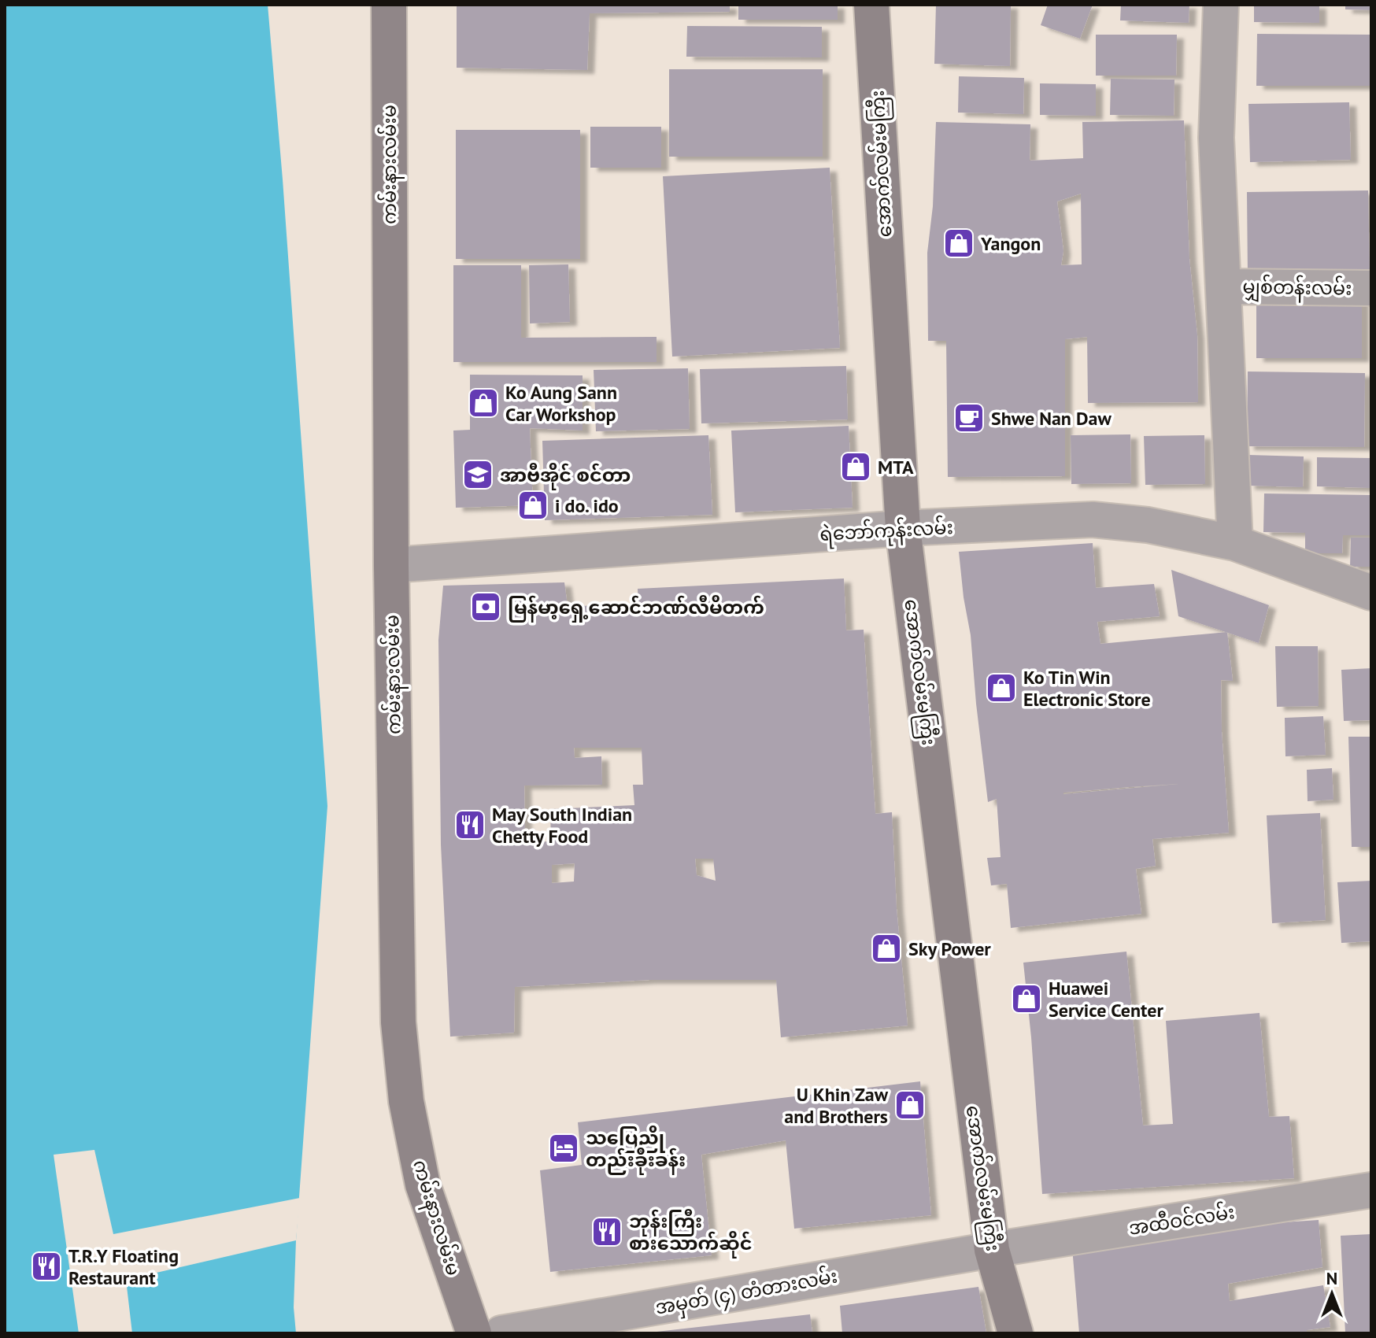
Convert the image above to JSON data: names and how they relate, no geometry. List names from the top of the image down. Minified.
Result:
{"streets":{"main road":["အောက်လမ်းမကြီး","ကမ်းနားလမ်းမ"],"street":["မျှစ်တန်းလမ်း","ရဲဘော်ကုန်းလမ်း","အထီဝင်လမ်း","အမှတ် (၄) တံတားလမ်း"]},"crossings":[["အောက်လမ်းမကြီး","ရဲဘော်ကုန်းလမ်း"],["အောက်လမ်းမကြီး","အထီဝင်လမ်း"],["အောက်လမ်းမကြီး","အမှတ် (၄) တံတားလမ်း"],["ကမ်းနားလမ်းမ","ရဲဘော်ကုန်းလမ်း"],["အထီဝင်လမ်း","အမှတ် (၄) တံတားလမ်း"]],"places":{"shop":["Yangon","Ko Aung Sann Car Workshop","MTA","i do. ido","Ko Tin Win Electronic Store","Sky Power","Huawei Service Center","U Khin Zaw and Brothers"],"cafe":["Shwe Nan Daw"],"school or university":["အာဗီအိုင် စင်တာ"],"bank":["မြန်မာ့ရှေ့ဆောင်ဘဏ်လီမိတက်"],"restaurant":["May South Indian Chetty Food","ဘုန်းကြီး စားသောက်ဆိုင်","T.R.Y Floating Restaurant"],"hotel":["သပြေညို တည်းခိုးခန်း"]},"north":"top"}
